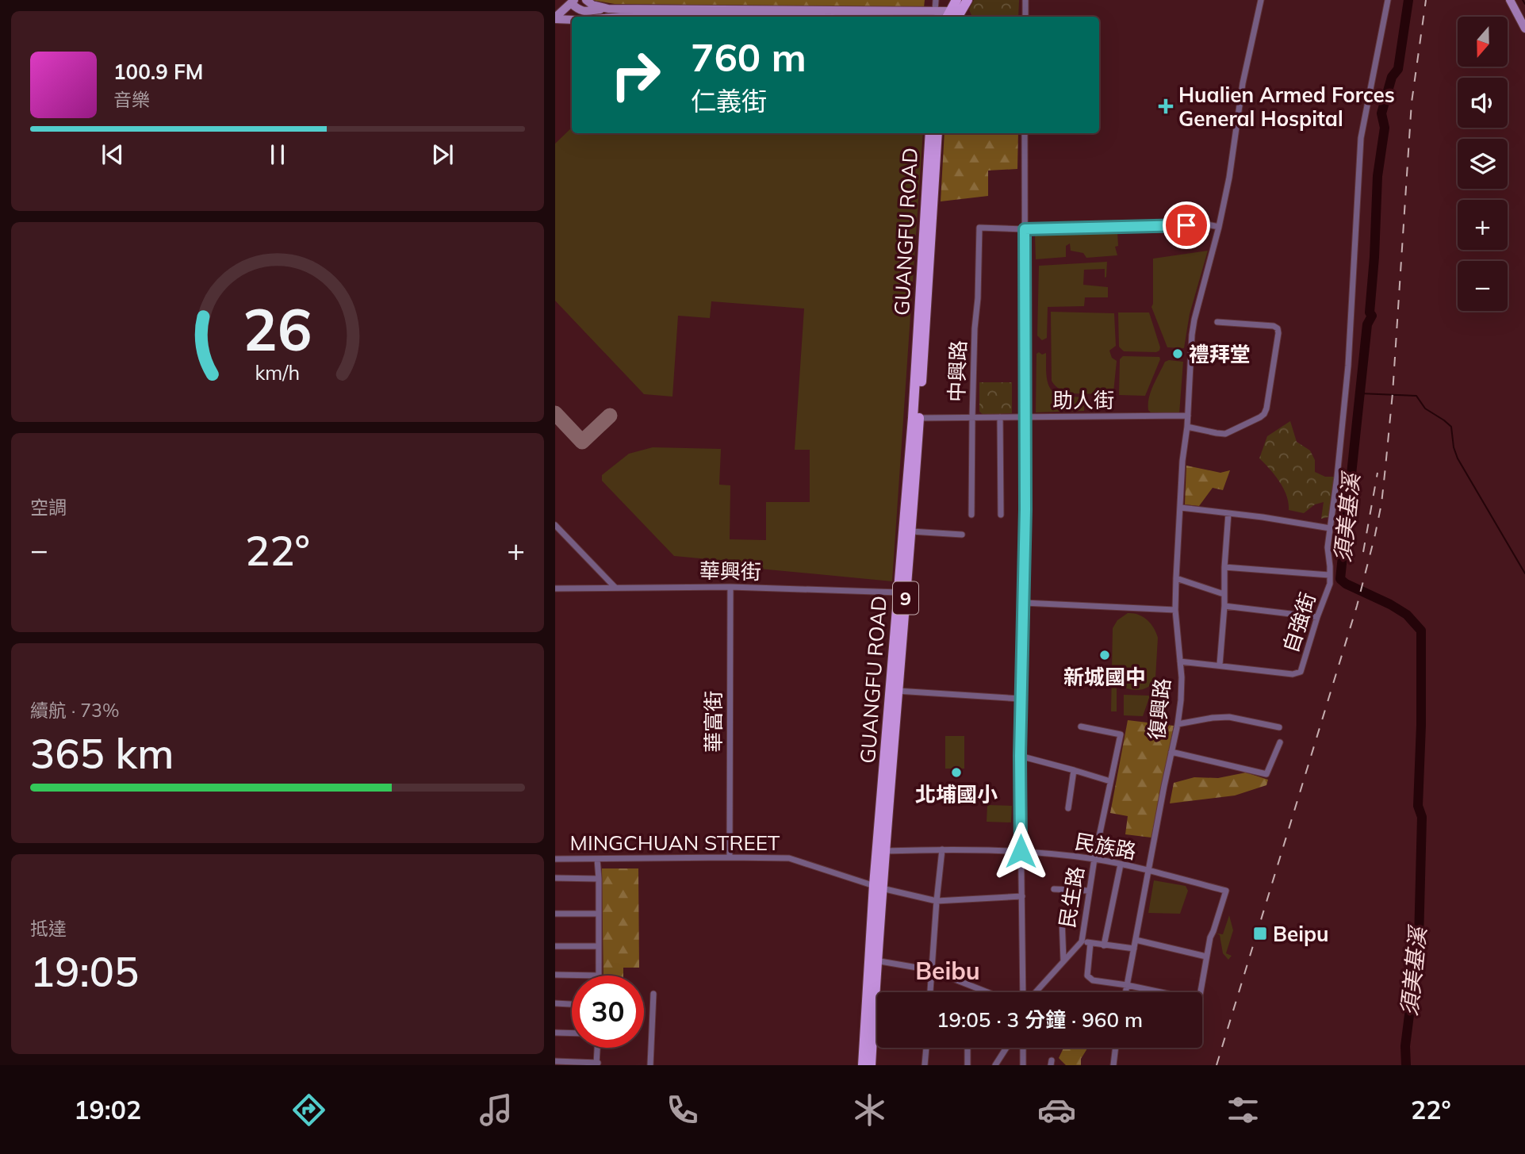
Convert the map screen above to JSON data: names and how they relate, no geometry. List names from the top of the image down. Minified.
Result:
{"streets":{"main road":["GUANGFU ROAD","9"],"street":["中興路","助人街","華興街","自強街","復興路","華富街","MINGCHUAN STREET","民族路","民生路"]},"crossings":[["GUANGFU ROAD","助人街"],["GUANGFU ROAD","華興街"],["GUANGFU ROAD","MINGCHUAN STREET"],["GUANGFU ROAD","民族路"],["中興路","助人街"],["助人街","復興路"],["華興街","華富街"],["自強街","復興路"],["復興路","民族路"],["華富街","MINGCHUAN STREET"],["民族路","民生路"]],"districts":["Beibu"],"water":["須美基溪"],"places":{"health":["Hualien Armed Forces General Hospital"],"other":["禮拜堂","新城國中","北埔國小"],"transit":["Beipu"]},"north":"bottom","page":{"map_buttons":["+","−"],"turn":["760 m","仁義街"],"song":["100.9 FM","音樂"],"tile":["空調",["續航 · 73%","365 km"],["抵達","19:05"]],"heat":["−","22°","+"],"limit":"30","trip":"19:05 · 3 分鐘 · 960 m","tabs":["19:02","22°"],"gauge":["26","km/h"]}}
